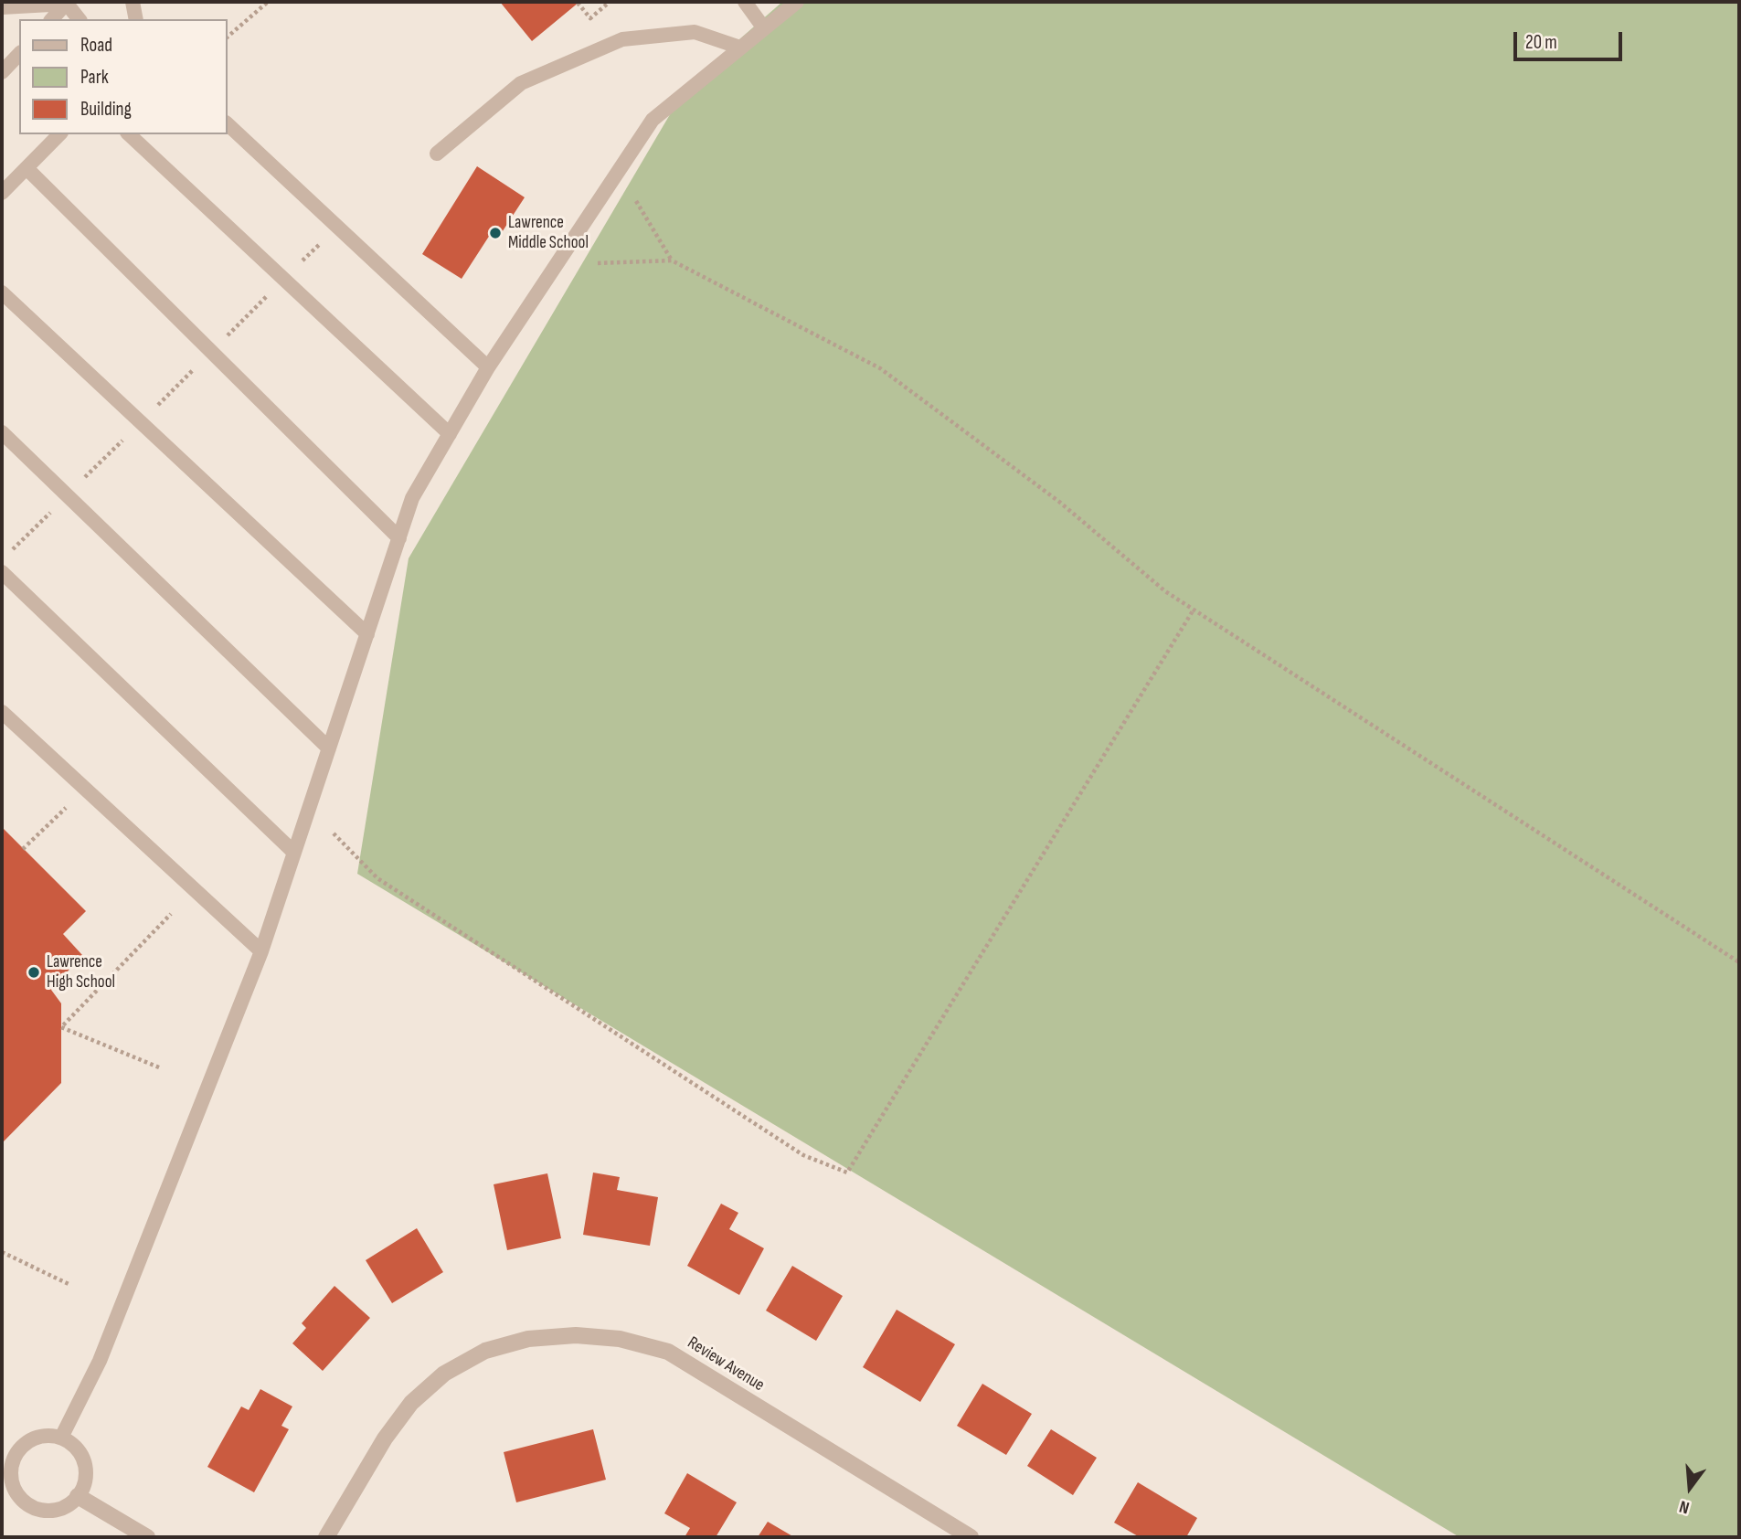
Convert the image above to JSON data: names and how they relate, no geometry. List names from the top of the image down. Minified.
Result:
{"streets":{"street":["Review Avenue"]},"places":["Lawrence Middle School","Lawrence High School"],"legend":["Road","Park","Building"],"scale_bar":"20 m","north":"bottom"}
